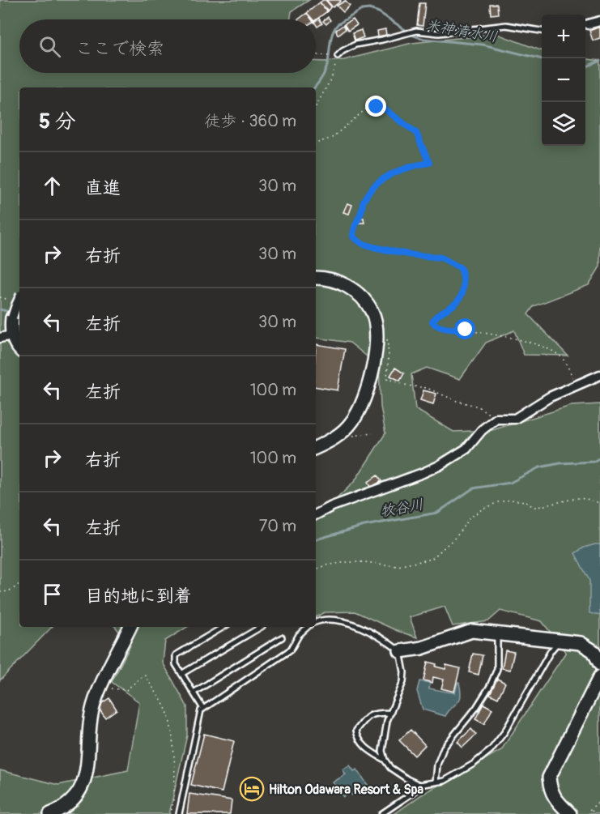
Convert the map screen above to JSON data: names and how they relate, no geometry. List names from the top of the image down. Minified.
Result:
{"water":["米神清水川","牧谷川"],"places":{"hotel":["Hilton Odawara Resort & Spa"]},"page":{"map_buttons":["+","−"],"search":"ここで検索","heading":["5 分","徒歩 · 360 m"],"list":[["直進","30 m"],["右折","30 m"],["左折","30 m"],["左折","100 m"],["右折","100 m"],["左折","70 m"],"目的地に到着"]}}
